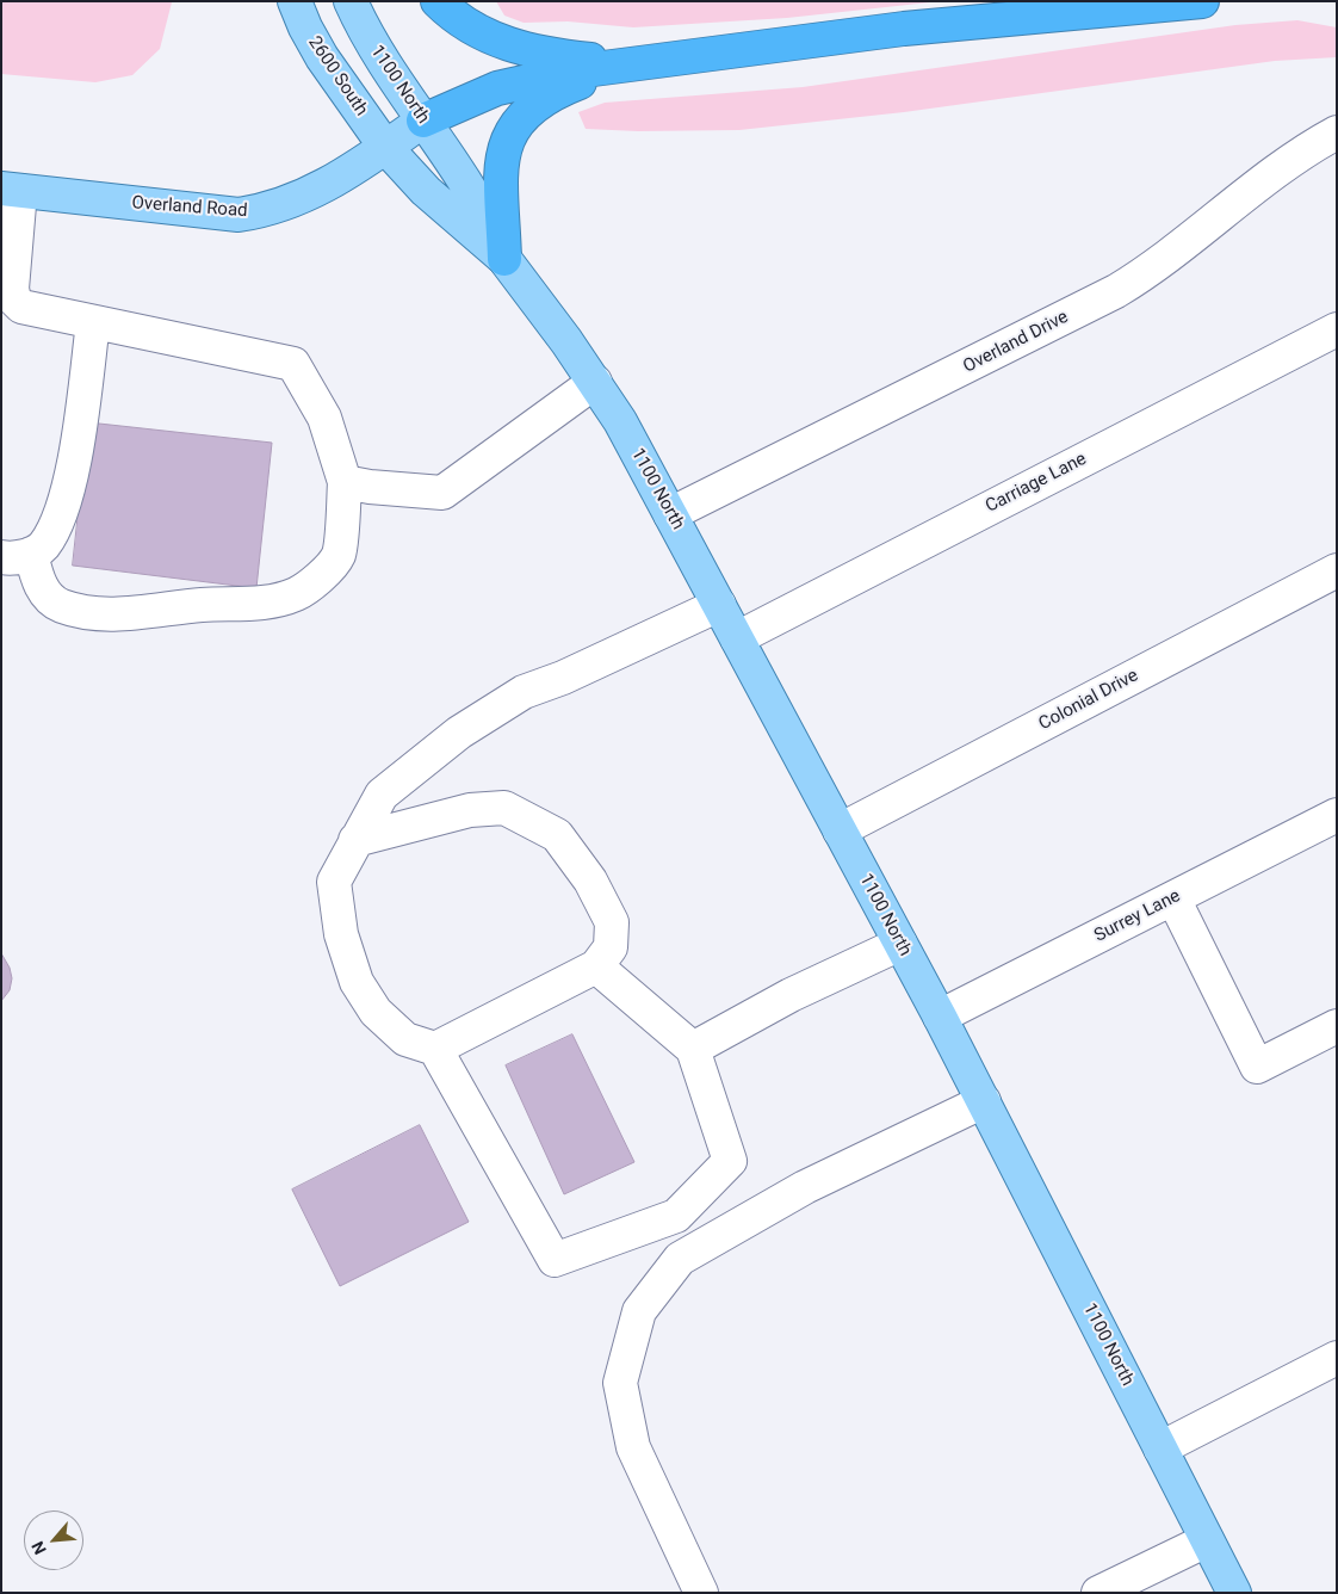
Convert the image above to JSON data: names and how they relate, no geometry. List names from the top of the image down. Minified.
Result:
{"streets":{"main road":["2600 South","1100 North","Overland Road"],"street":["Overland Drive","Carriage Lane","Colonial Drive","Surrey Lane"]},"crossings":[["2600 South","1100 North"],["2600 South","Overland Road"],["1100 North","Overland Road"],["1100 North","Overland Drive"],["1100 North","Carriage Lane"],["1100 North","Colonial Drive"],["1100 North","Surrey Lane"]],"north":"bottom left"}
